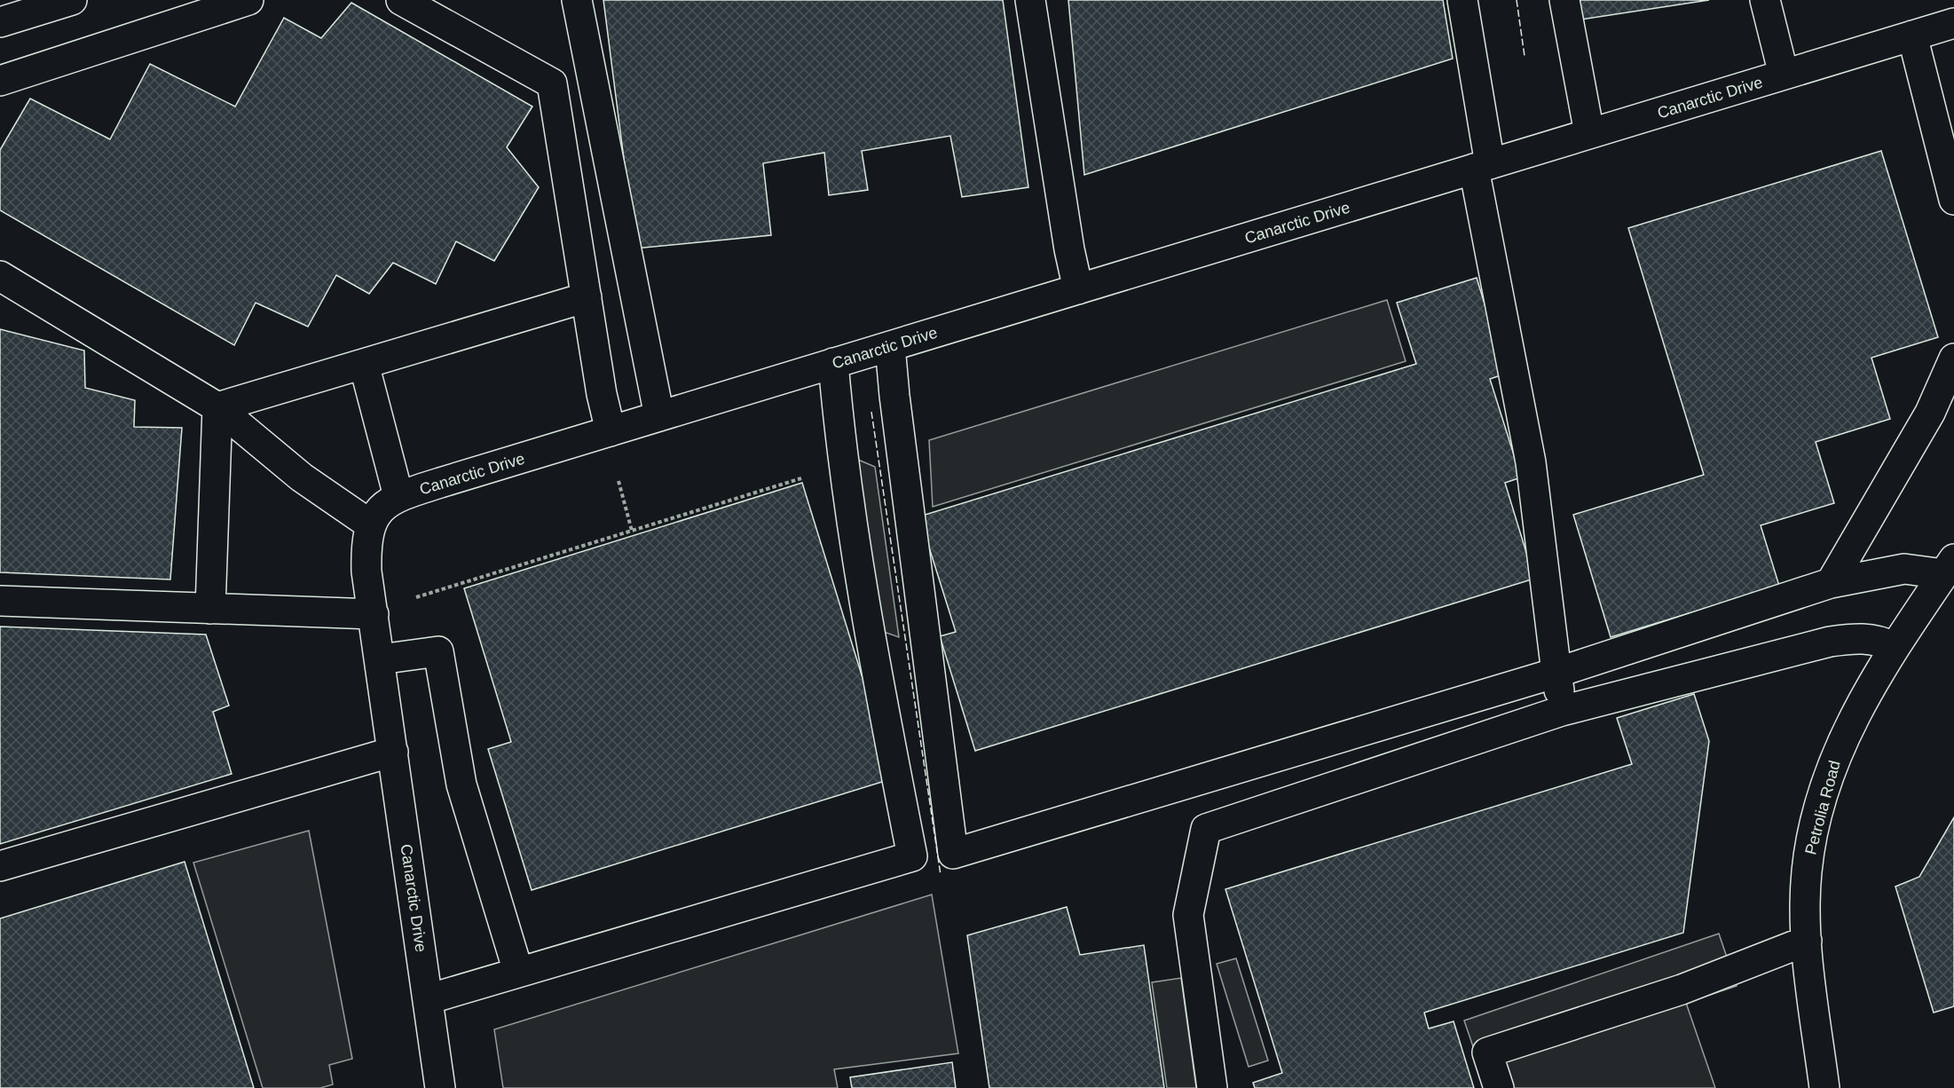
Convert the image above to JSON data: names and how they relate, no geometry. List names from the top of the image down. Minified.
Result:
{"streets":{"street":["Canarctic Drive","Petrolia Road"]}}
